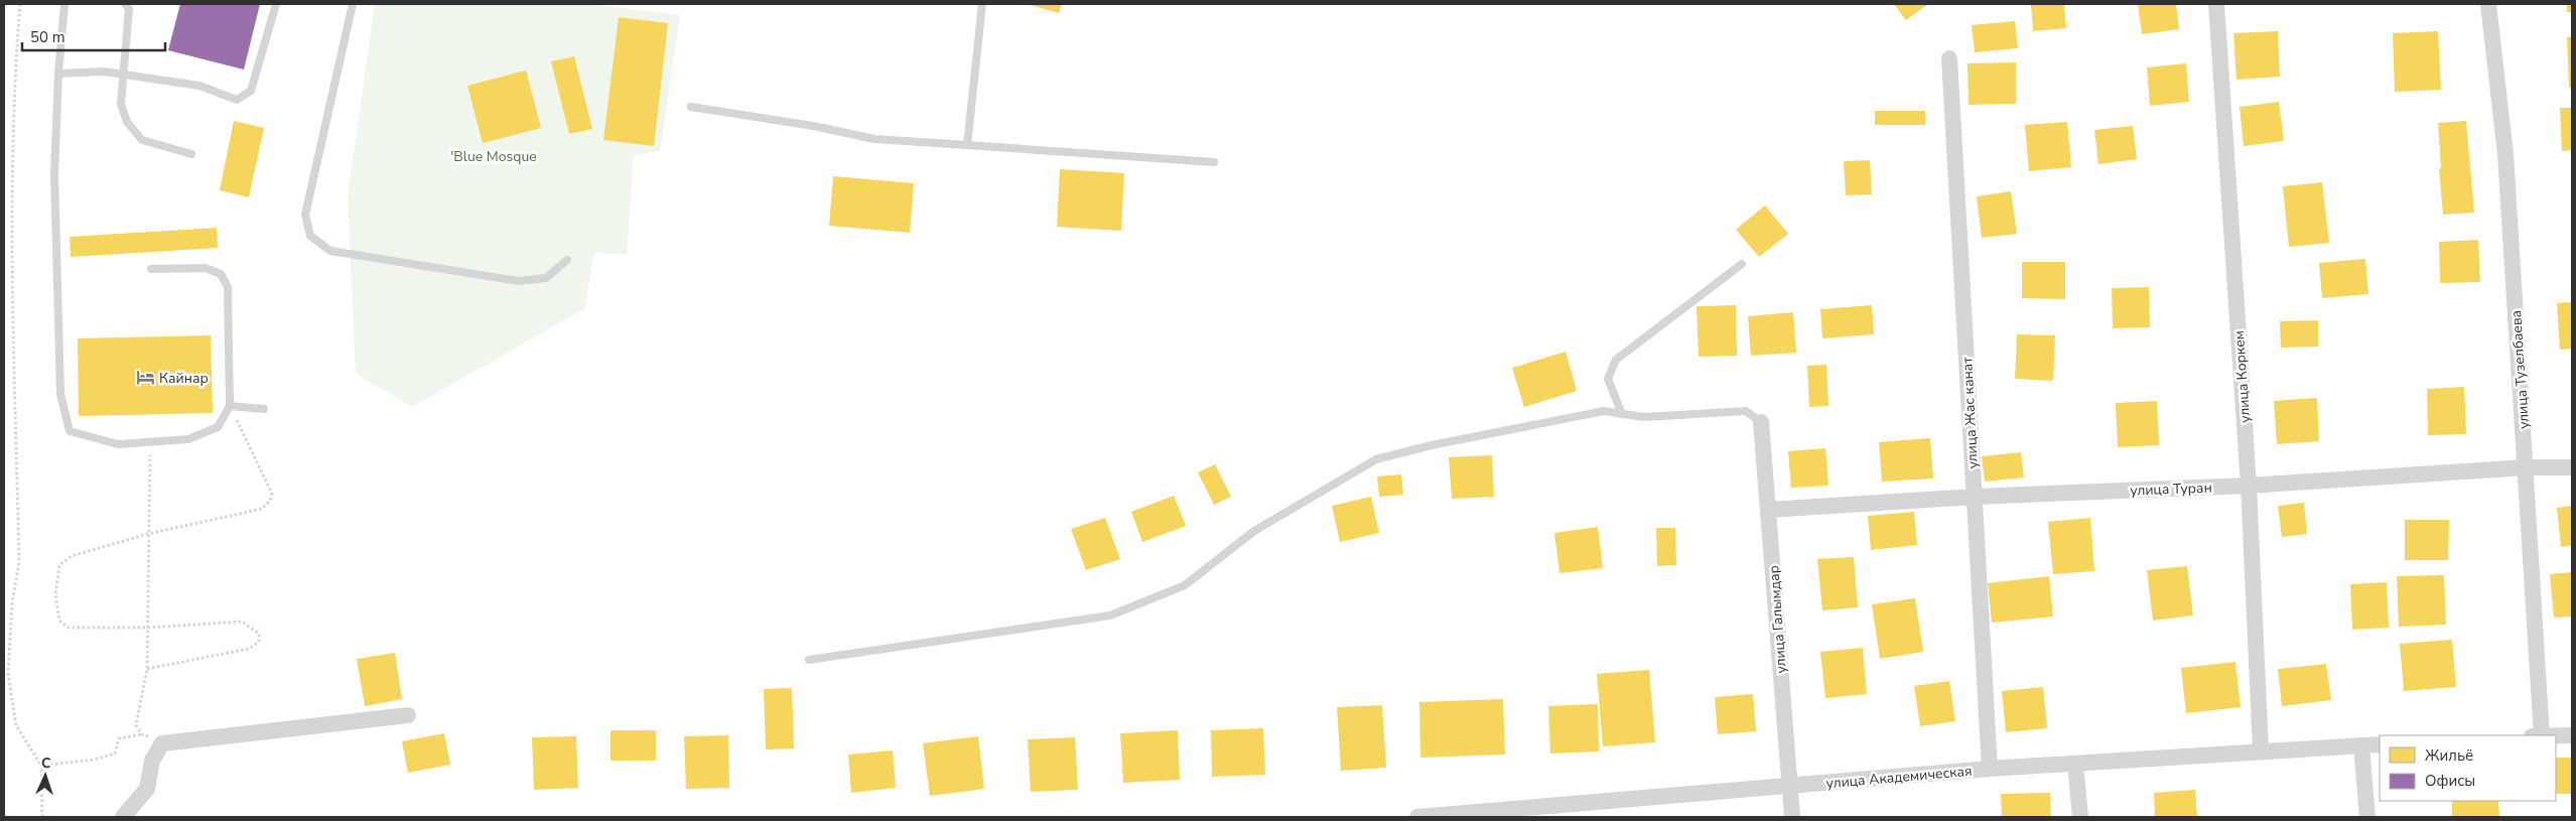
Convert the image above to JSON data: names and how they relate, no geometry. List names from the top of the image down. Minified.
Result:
{"streets":{"street":["улица Тузелбаева","улица Коркем","улица Жас канат","улица Туран","улица Галымдар","улица Академическая"]},"crossings":[["улица Тузелбаева","улица Туран"],["улица Коркем","улица Туран"],["улица Коркем","улица Академическая"],["улица Жас канат","улица Туран"],["улица Жас канат","улица Академическая"],["улица Туран","улица Галымдар"],["улица Галымдар","улица Академическая"]],"parks":["'Blue Mosque"],"places":{"hotel":["Кайнар"]},"legend":["Жильё","Офисы"],"scale_bar":"50 m","north":"top"}
